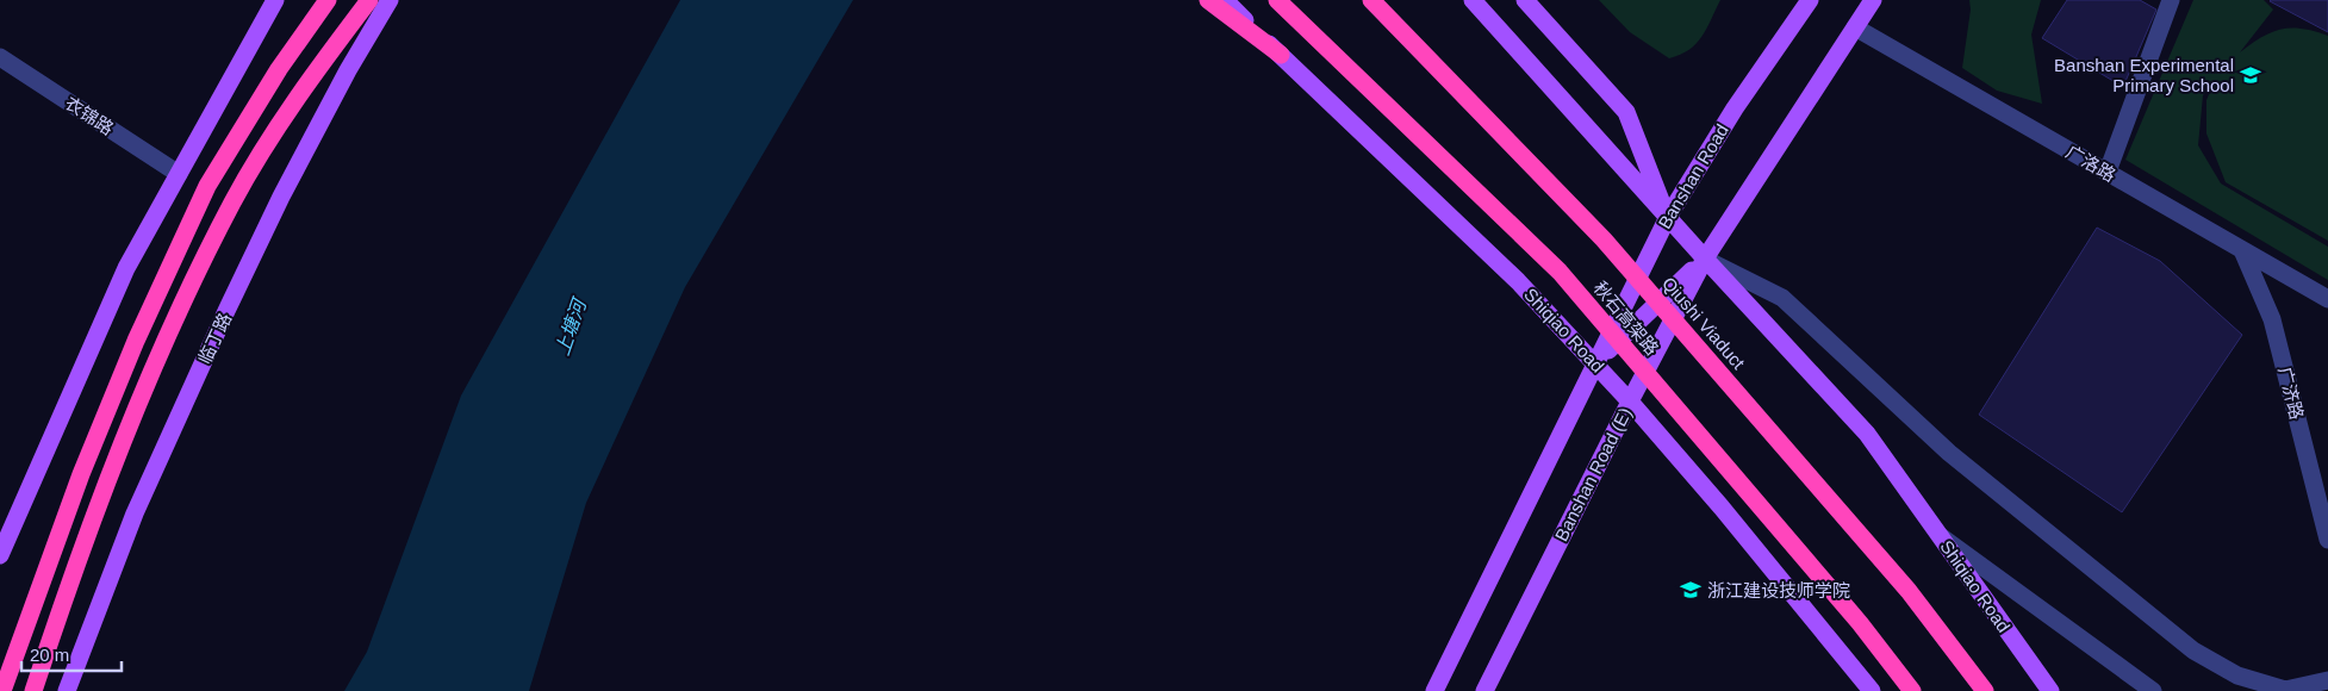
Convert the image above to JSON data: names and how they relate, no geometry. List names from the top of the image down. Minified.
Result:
{"streets":{"highway":["秋石高架路","Qiushi Viaduct"],"main road":["Banshan Road","Shiqiao Road","临丁路","Banshan Road (E)"],"street":["衣锦路","广洛路","广济路"]},"crossings":[["广洛路","广济路"],["Banshan Road","Shiqiao Road"],["Shiqiao Road","Banshan Road (E)"]],"water":["上塘河"],"places":{"school or university":["Banshan Experimental Primary School","浙江建设技师学院"]},"scale_bar":"20 m"}
